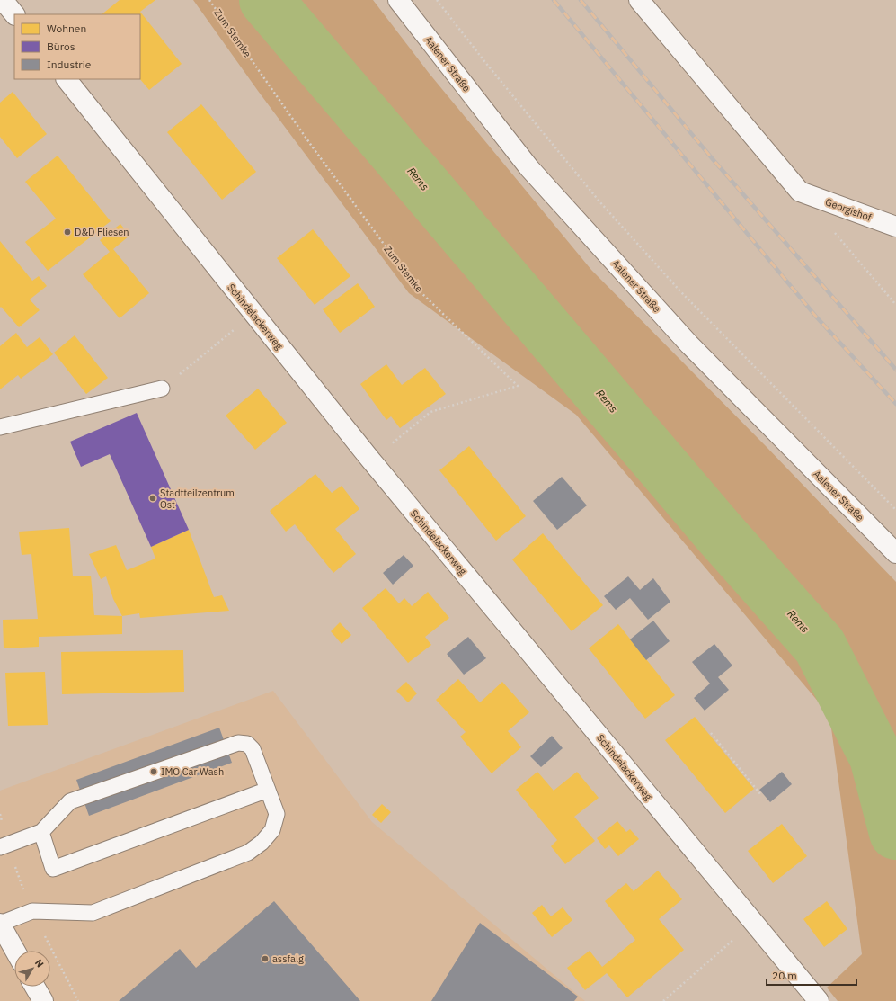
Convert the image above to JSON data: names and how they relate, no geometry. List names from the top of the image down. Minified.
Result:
{"streets":{"street":["Aalener Straße","Georgishof","Schindelackerweg"],"path":["Zum Stemke"]},"crossings":[["Zum Stemke","Schindelackerweg"]],"water":["Rems"],"places":["D&D Fliesen","Stadtteilzentrum Ost","IMO Car Wash","assfalg"],"legend":["Wohnen","Büros","Industrie"],"scale_bar":"20 m","north":"top right"}
